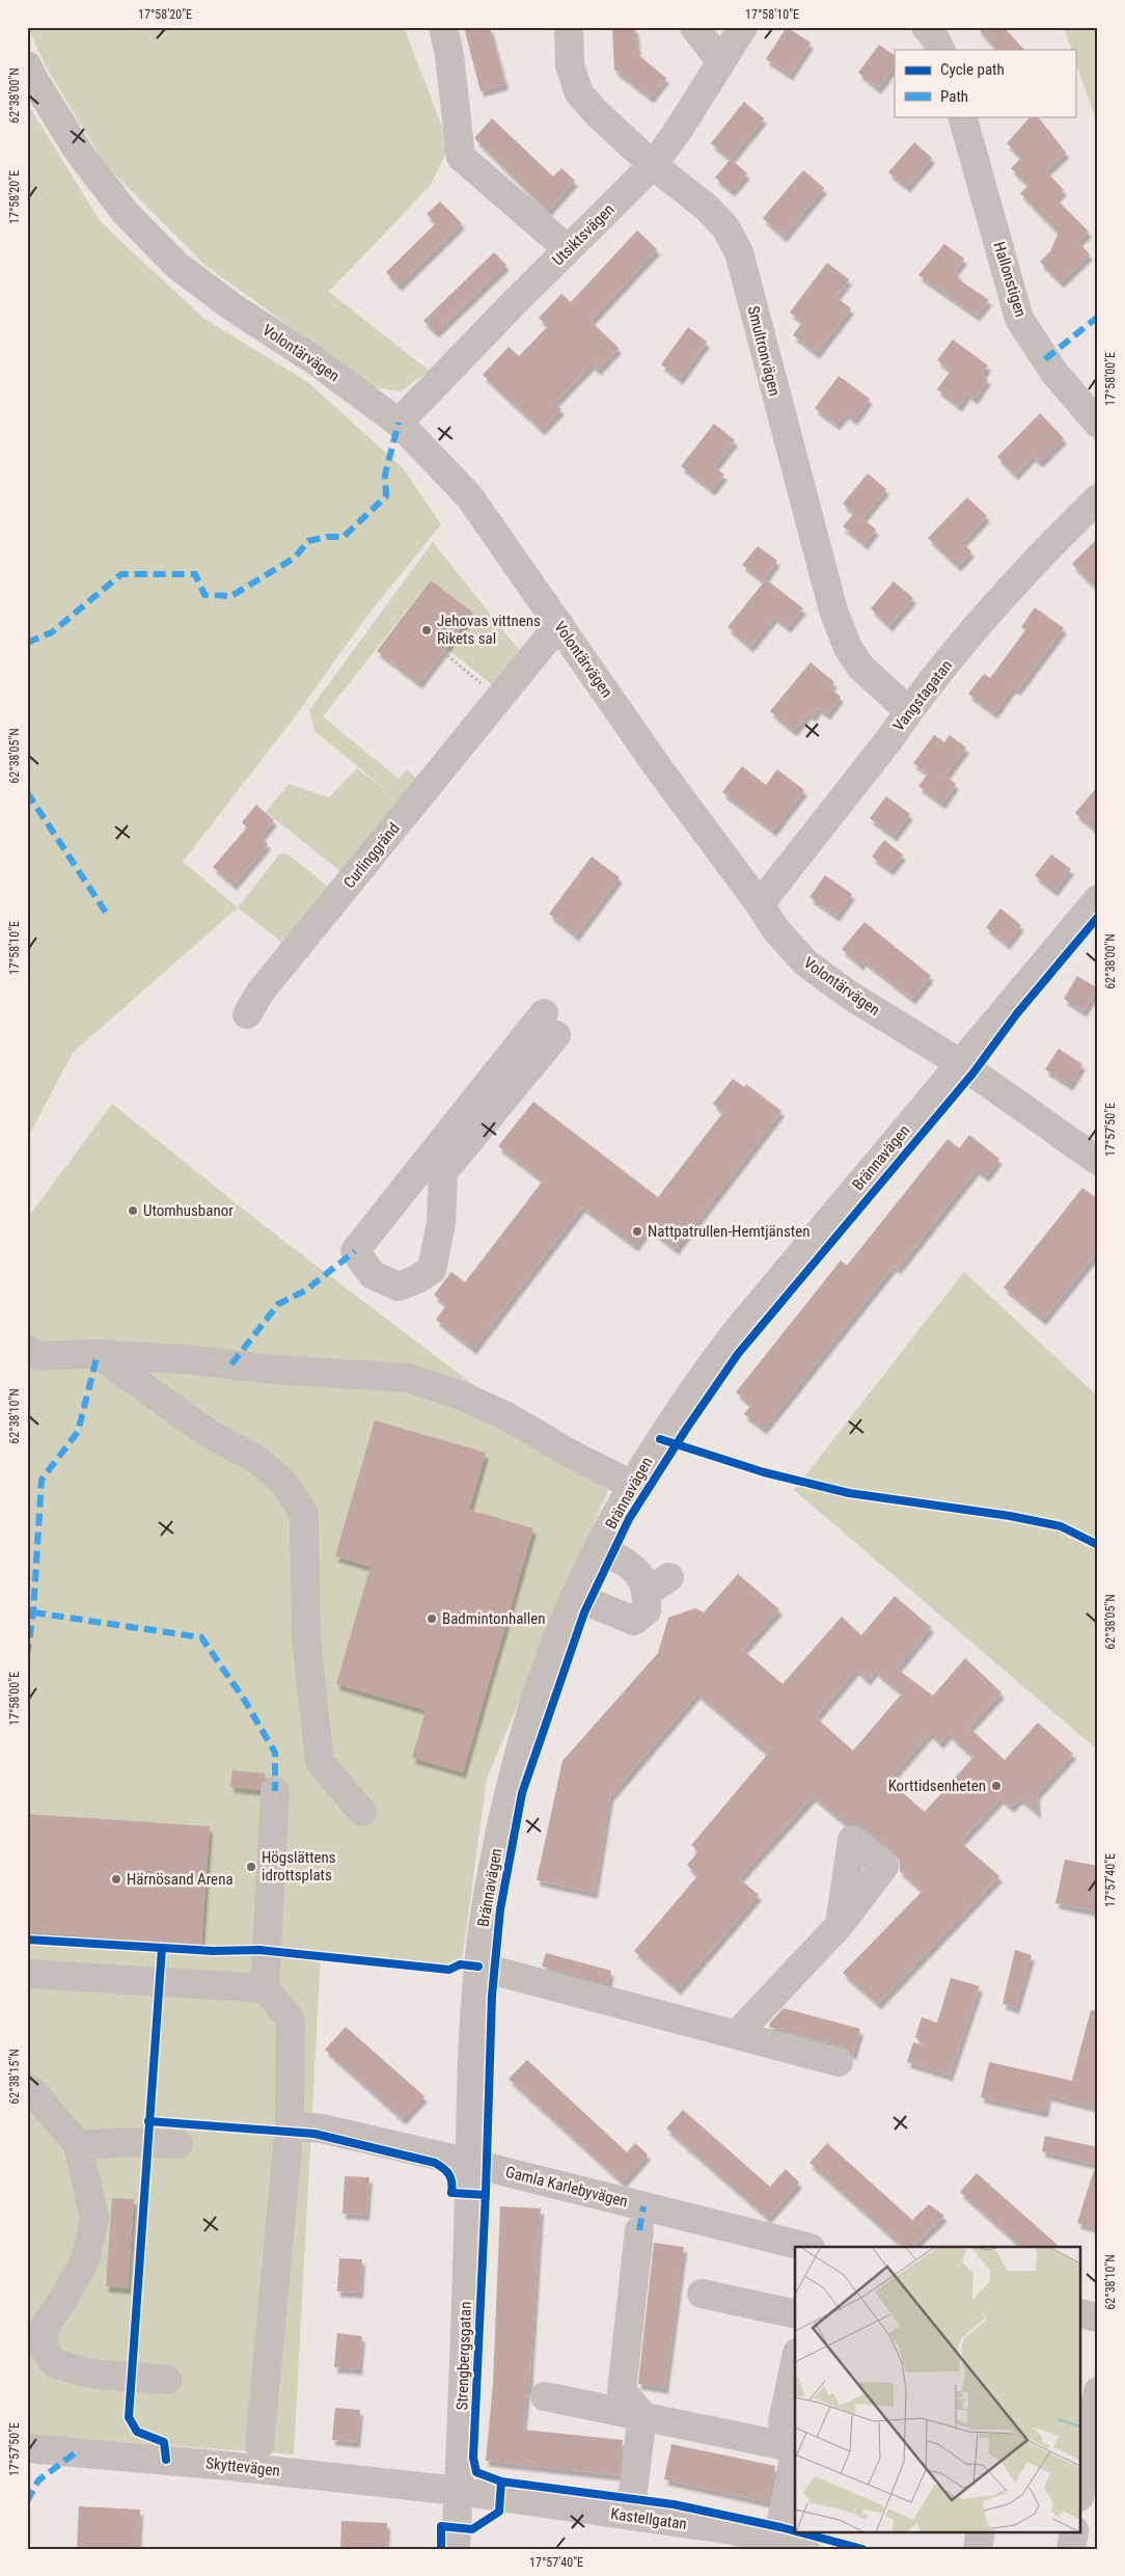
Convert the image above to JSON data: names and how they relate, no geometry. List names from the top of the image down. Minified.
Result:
{"streets":{"street":["Utsiktsvägen","Hallonstigen","Smultronvägen","Volontärvägen","Vangstagatan","Curlinggränd","Brännavägen","Gamla Karlebyvägen","Strengbergsgatan","Skyttevägen","Kastellgatan"]},"crossings":[["Utsiktsvägen","Smultronvägen"],["Utsiktsvägen","Volontärvägen"],["Smultronvägen","Vangstagatan"],["Volontärvägen","Vangstagatan"],["Volontärvägen","Curlinggränd"],["Volontärvägen","Brännavägen"],["Brännavägen","Gamla Karlebyvägen"],["Brännavägen","Strengbergsgatan"],["Gamla Karlebyvägen","Strengbergsgatan"],["Strengbergsgatan","Skyttevägen"],["Strengbergsgatan","Kastellgatan"],["Skyttevägen","Kastellgatan"]],"places":["Jehovas vittnens Rikets sal","Utomhusbanor","Nattpatrullen-Hemtjänsten","Badmintonhallen","Korttidsenheten","Högslättens idrottsplats","Härnösand Arena"],"legend":["Cycle path","Path"],"coordinates":["17°58'20\"E","17°58'10\"E","62°38'00\"N","17°58'00\"E","62°38'05\"N","17°57'50\"E","62°38'10\"N","17°57'40\"E","62°38'15\"N"]}
